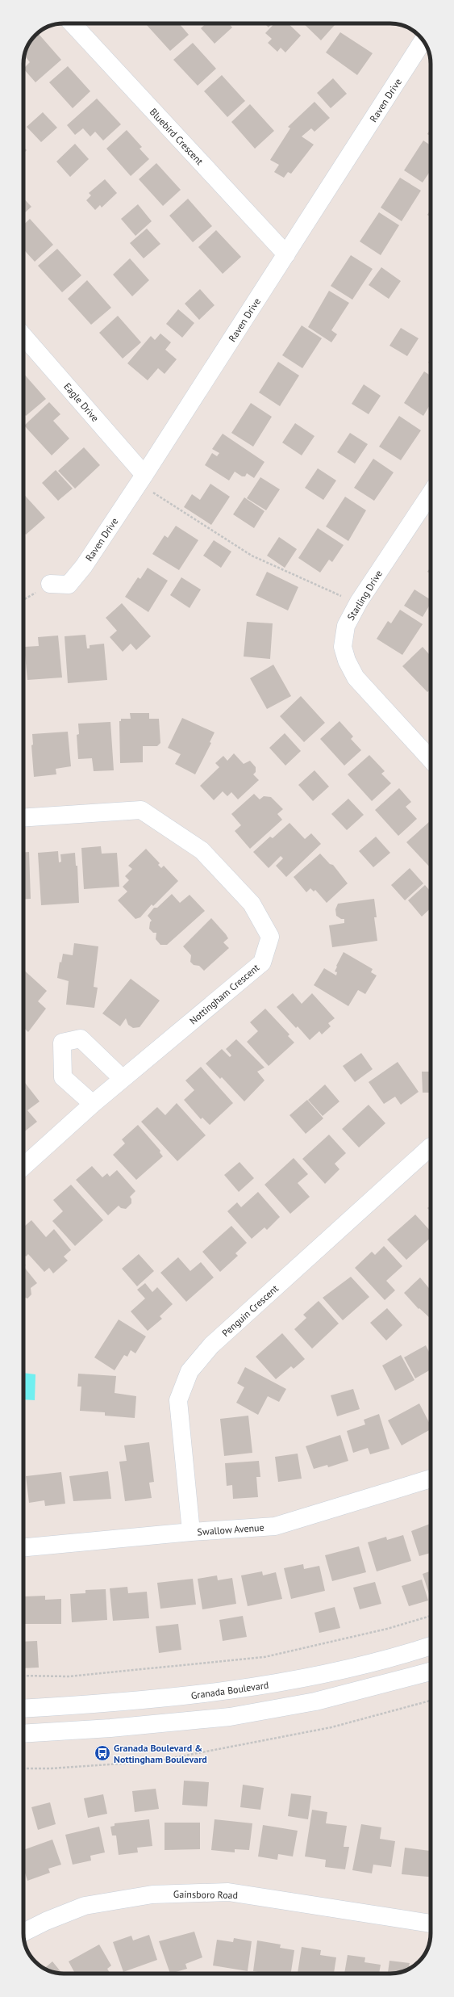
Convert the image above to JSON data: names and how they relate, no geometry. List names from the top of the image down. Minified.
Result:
{"streets":{"street":["Raven Drive","Bluebird Crescent","Eagle Drive","Starling Drive","Nottingham Crescent","Penguin Crescent","Swallow Avenue","Granada Boulevard","Gainsboro Road"]},"crossings":[["Raven Drive","Bluebird Crescent"],["Raven Drive","Eagle Drive"],["Penguin Crescent","Swallow Avenue"]],"places":{"bus stop":["Granada Boulevard & Nottingham Boulevard"]}}
